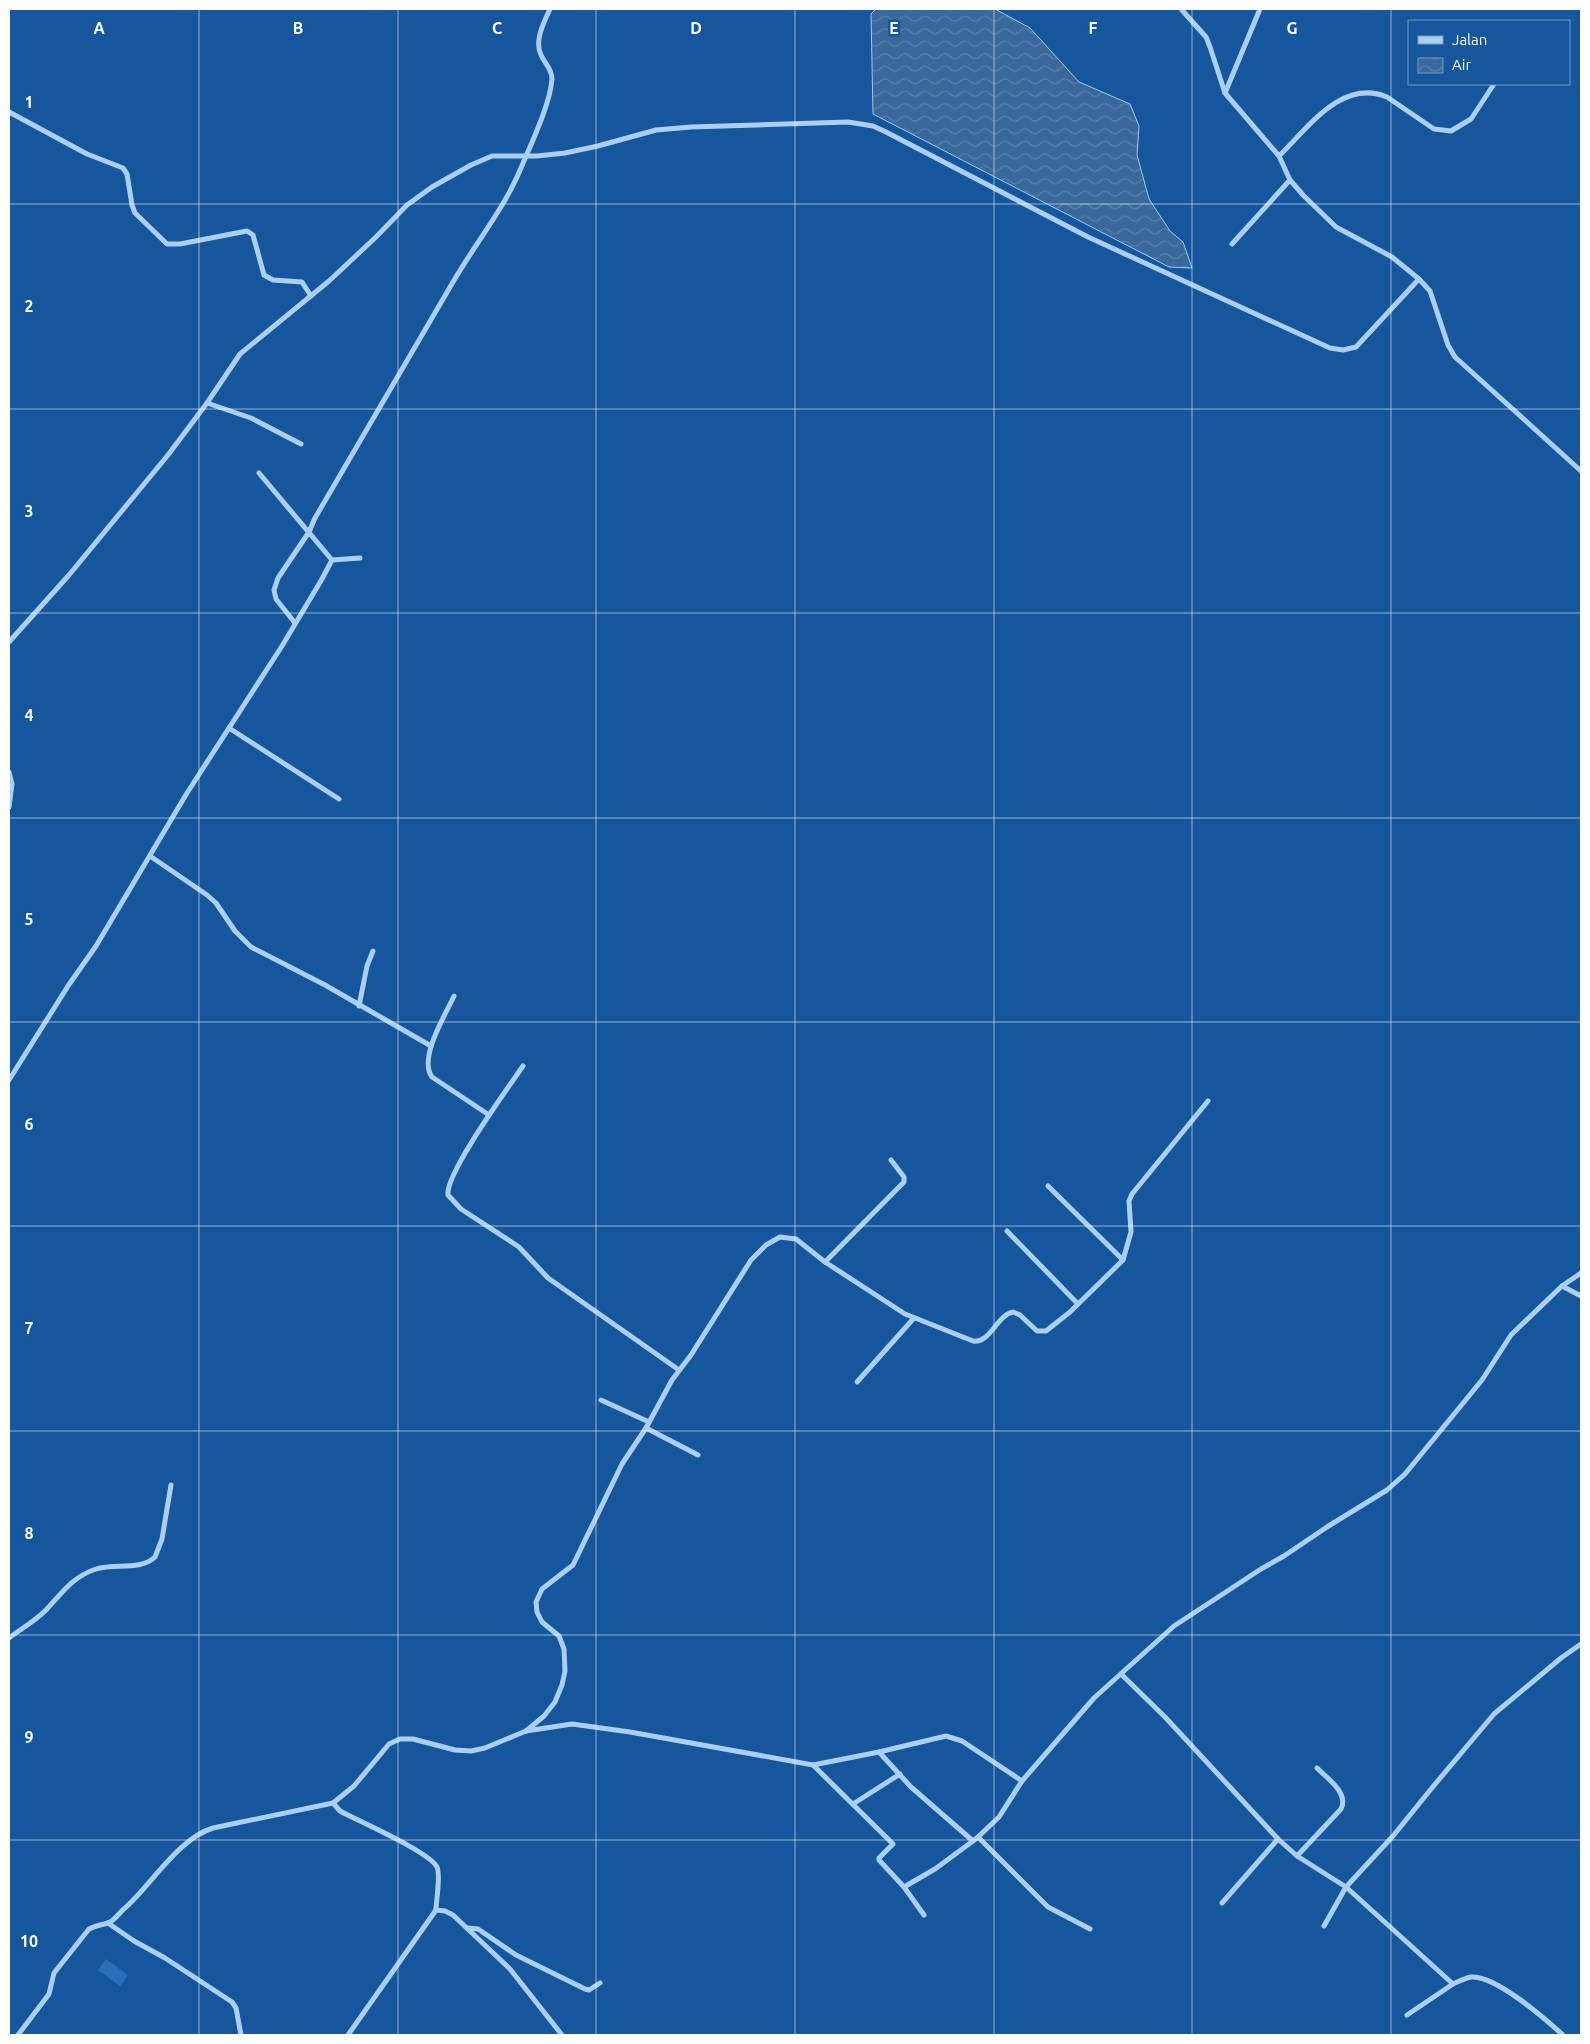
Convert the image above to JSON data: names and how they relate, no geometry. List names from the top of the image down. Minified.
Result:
{"legend":["Jalan","Air"],"grid":{"columns":["A","B","C","D","E","F","G"],"rows":["1","2","3","4","5","6","7","8","9","10"]}}
